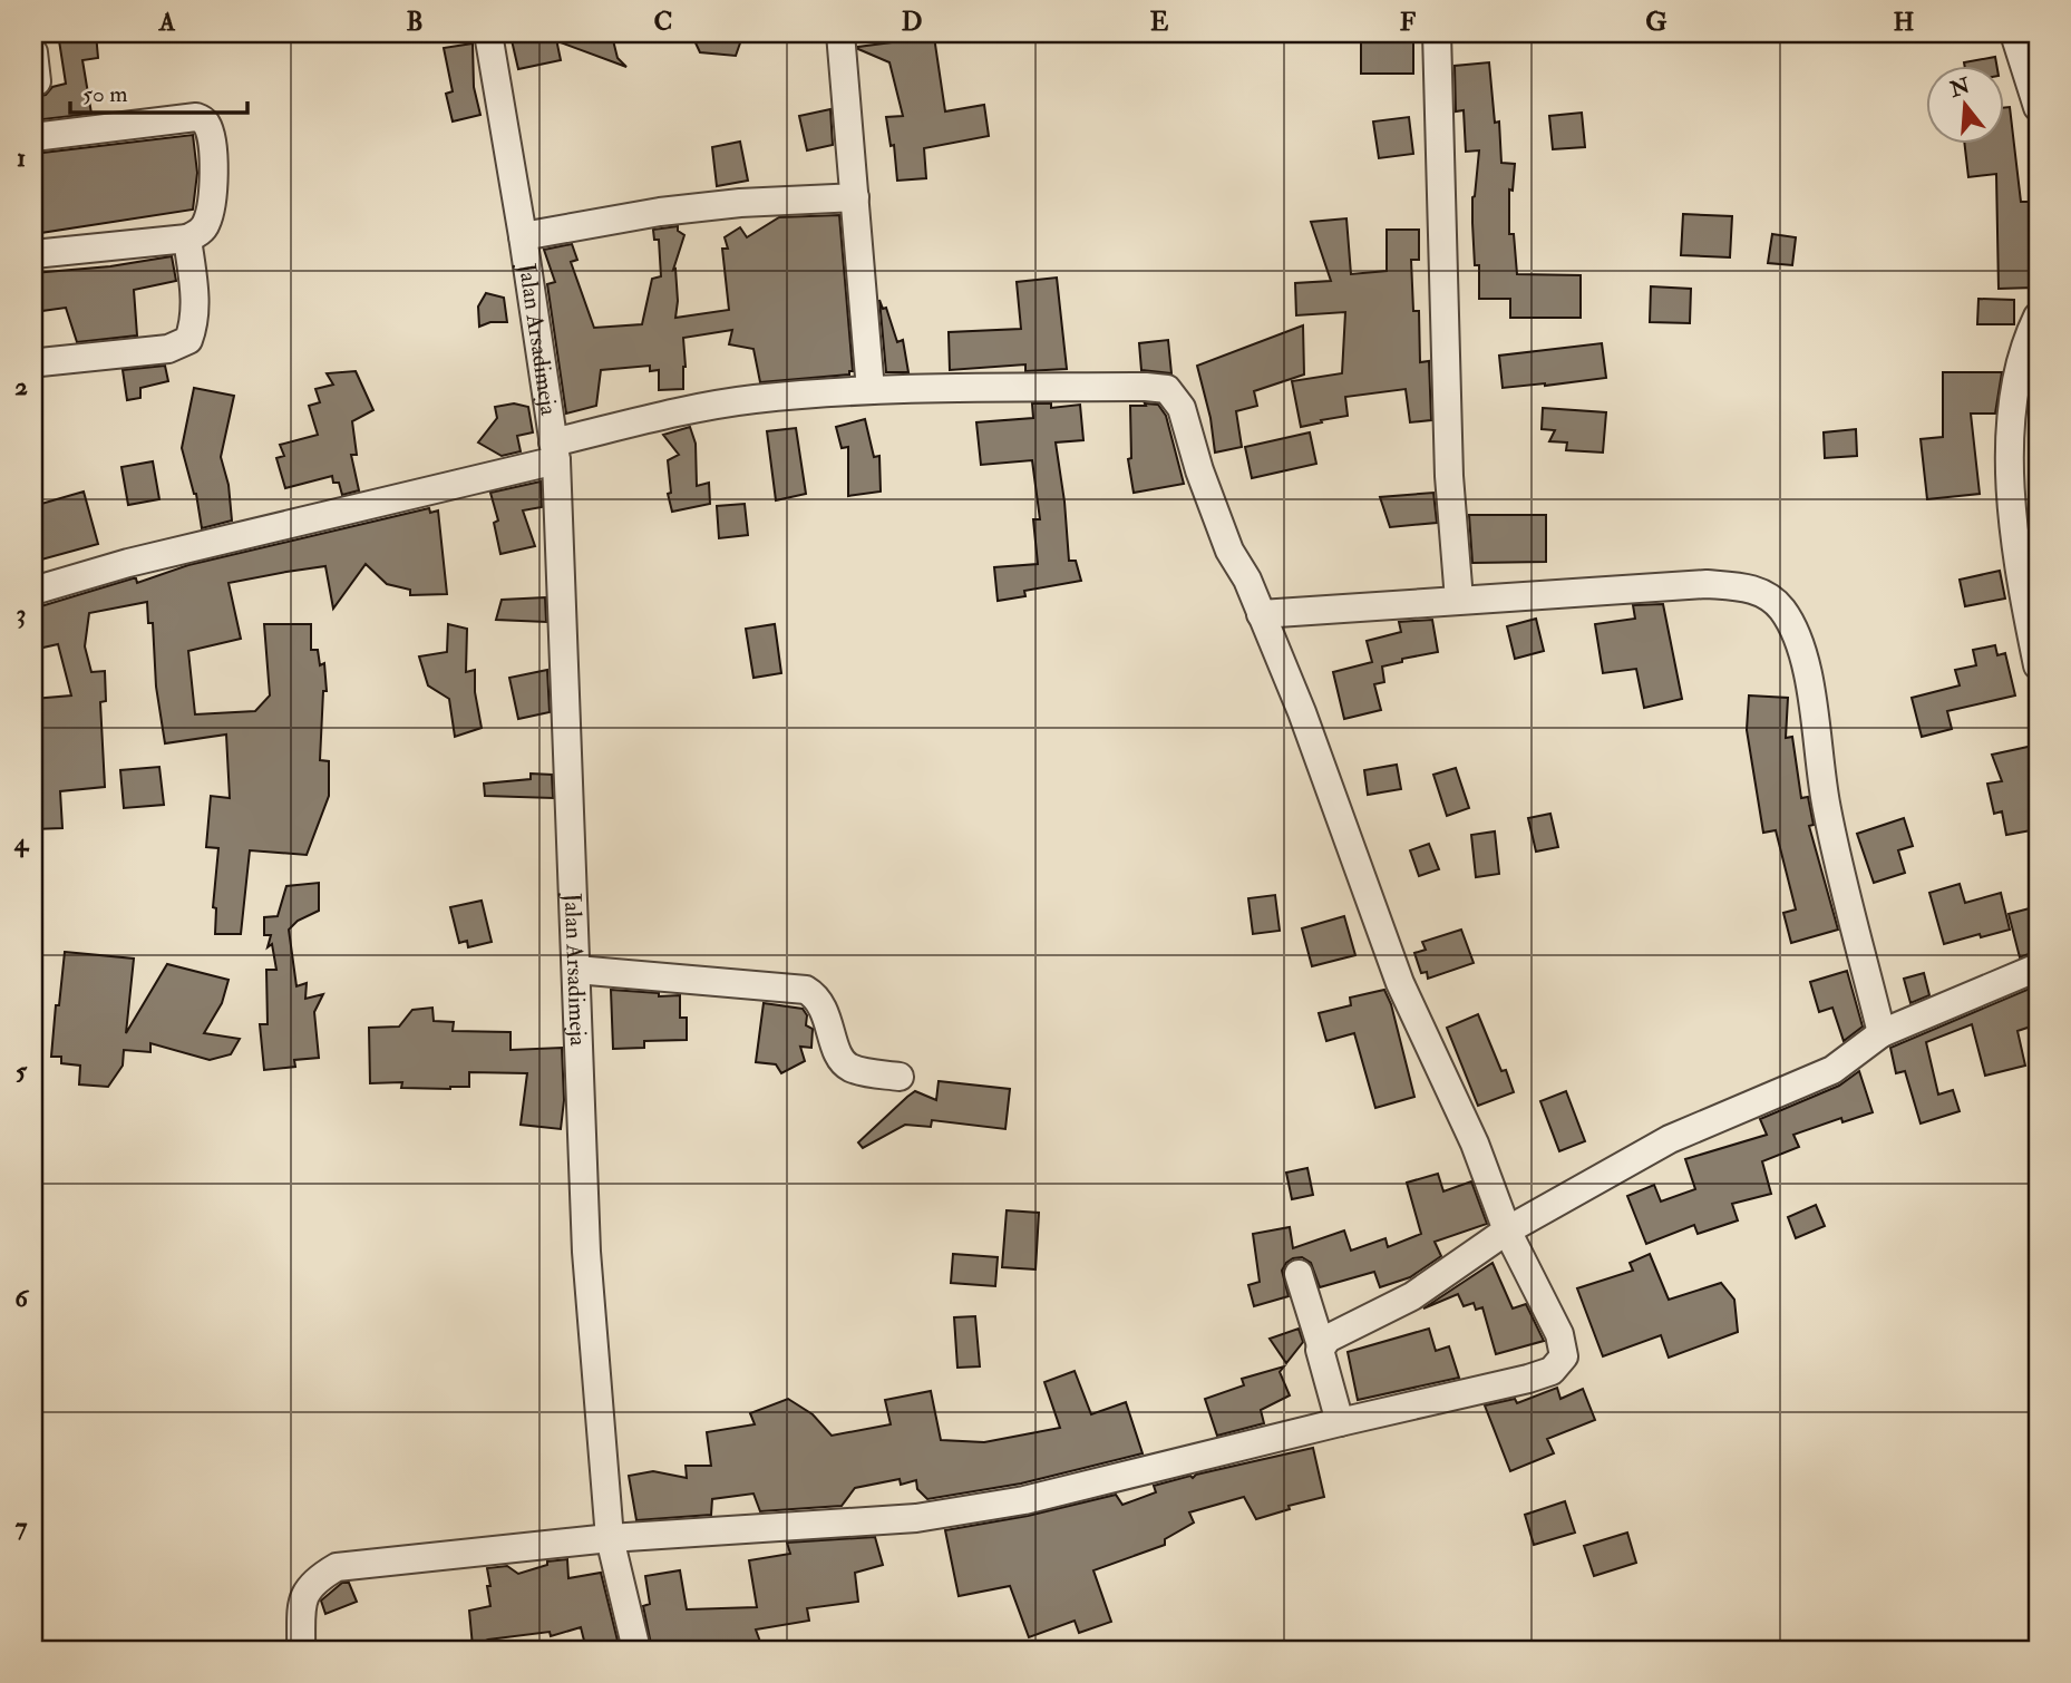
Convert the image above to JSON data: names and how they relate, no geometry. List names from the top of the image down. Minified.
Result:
{"streets":{"street":["Jalan Arsadimeja"]},"scale_bar":"50 m","north":"top","grid":{"columns":["A","B","C","D","E","F","G","H"],"rows":["1","2","3","4","5","6","7"]}}
